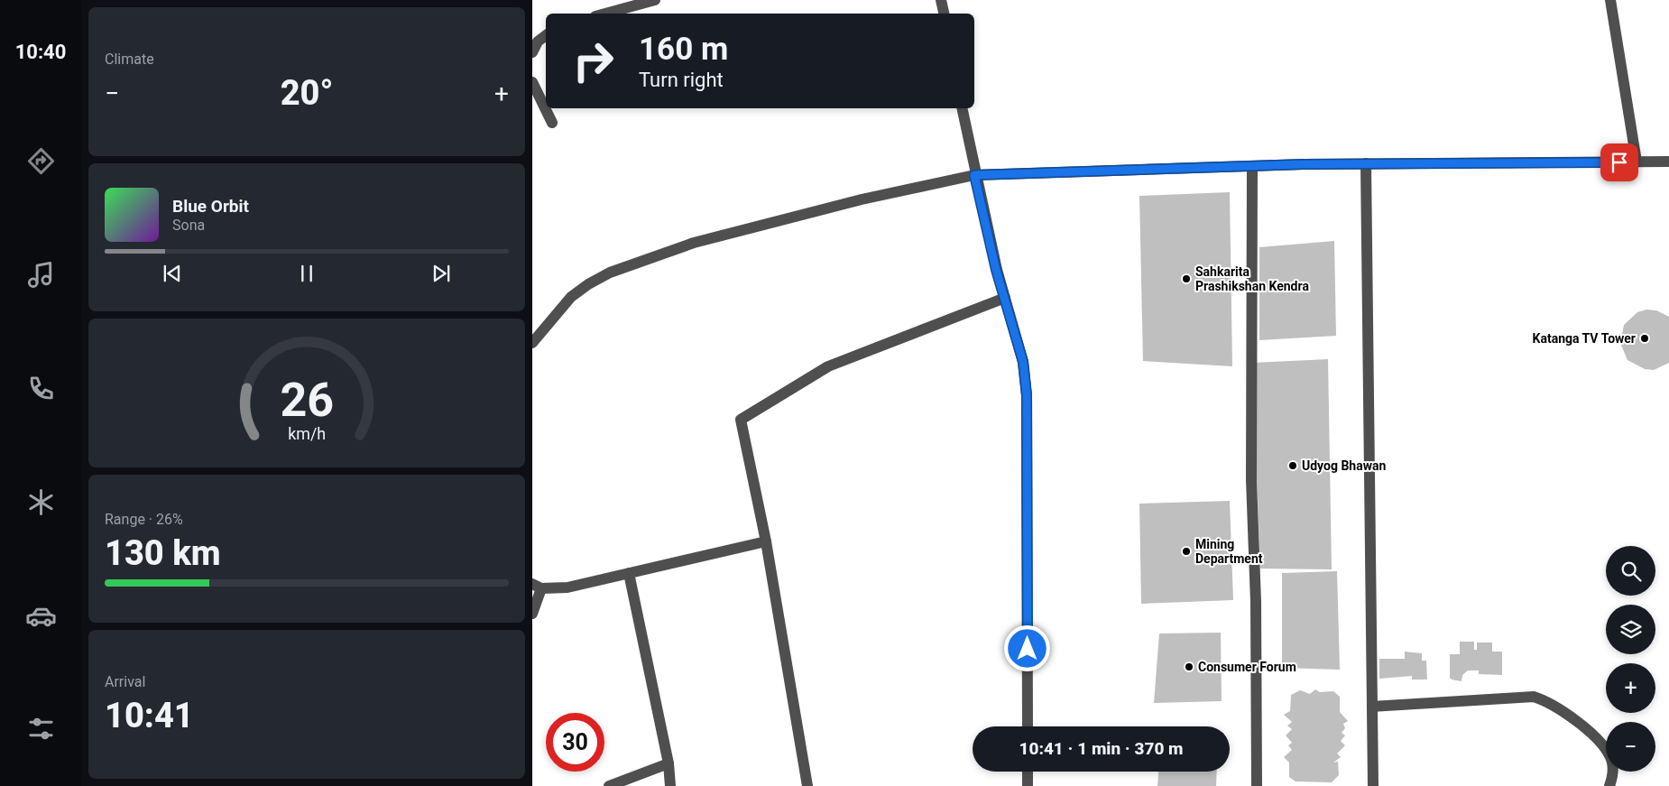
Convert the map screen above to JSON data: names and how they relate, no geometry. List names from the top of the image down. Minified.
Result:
{"places":["Sahkarita Prashikshan Kendra","Katanga TV Tower","Udyog Bhawan","Mining Department","Consumer Forum"],"page":{"tabs":"10:40","tile":["Climate",["Range · 26%","130 km"],["Arrival","10:41"]],"turn":["160 m","Turn right"],"heat":["−","20°","+"],"song":["Blue Orbit","Sona"],"map_buttons":["+","−"],"limit":"30","trip":"10:41 · 1 min · 370 m","gauge":["26","km/h"]}}
